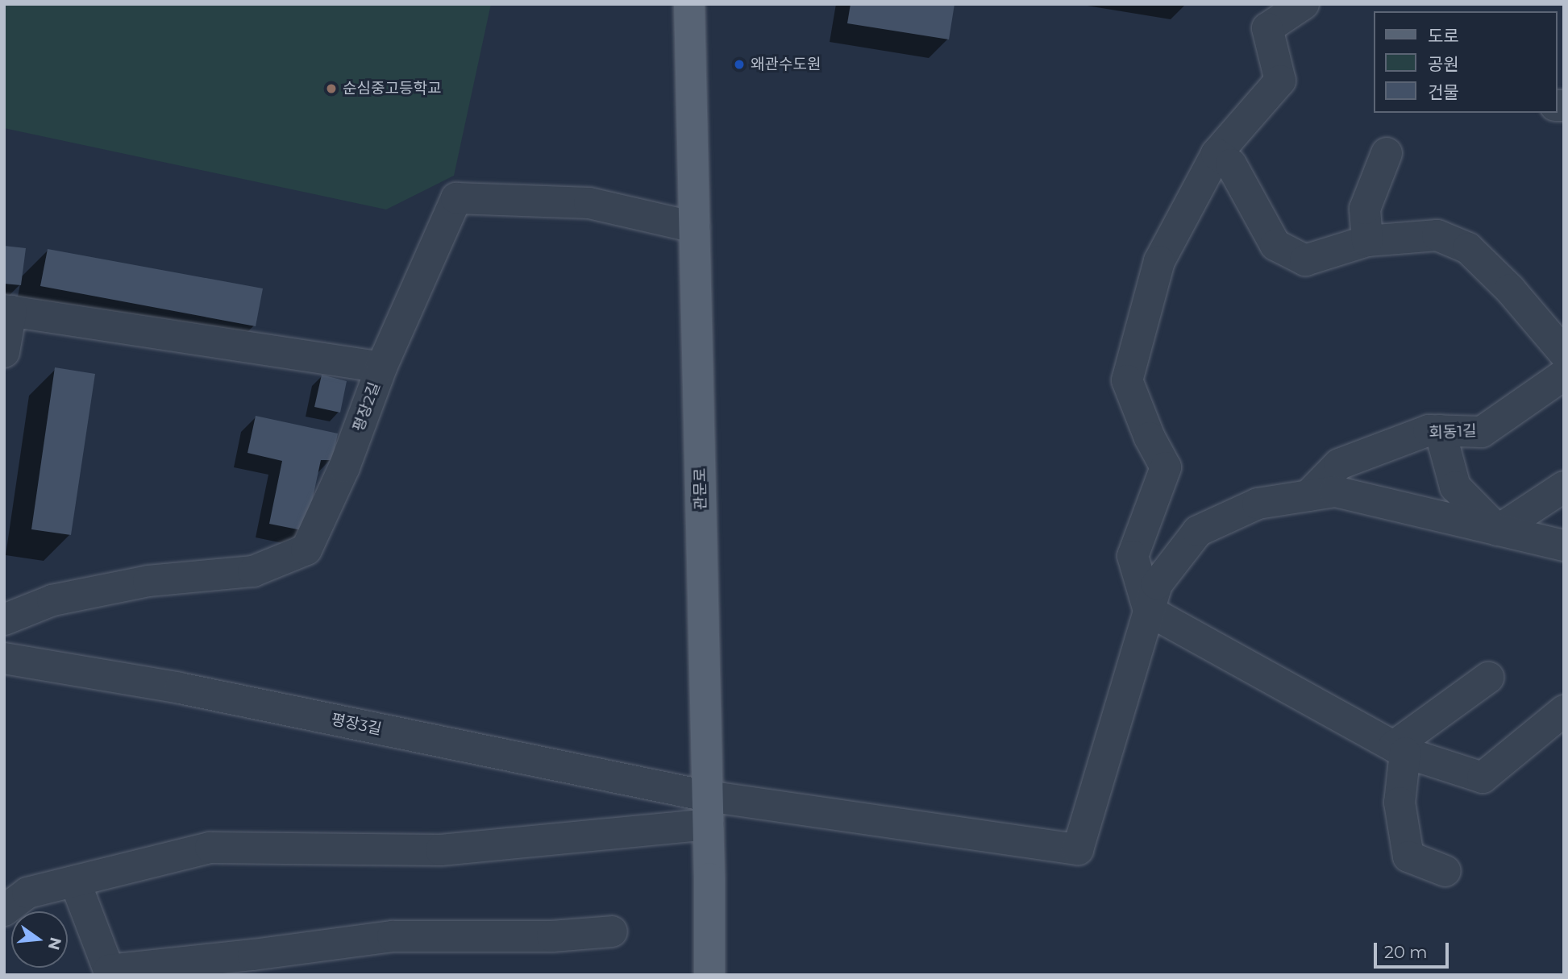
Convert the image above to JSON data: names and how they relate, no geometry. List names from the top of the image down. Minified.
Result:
{"streets":{"main road":["관문로"],"street":["평장2길","회동1길","평장3길"]},"crossings":[["평장2길","관문로"],["관문로","평장3길"]],"places":["왜관수도원","순심중고등학교"],"legend":["도로","공원","건물"],"scale_bar":"20 m","north":"right"}
